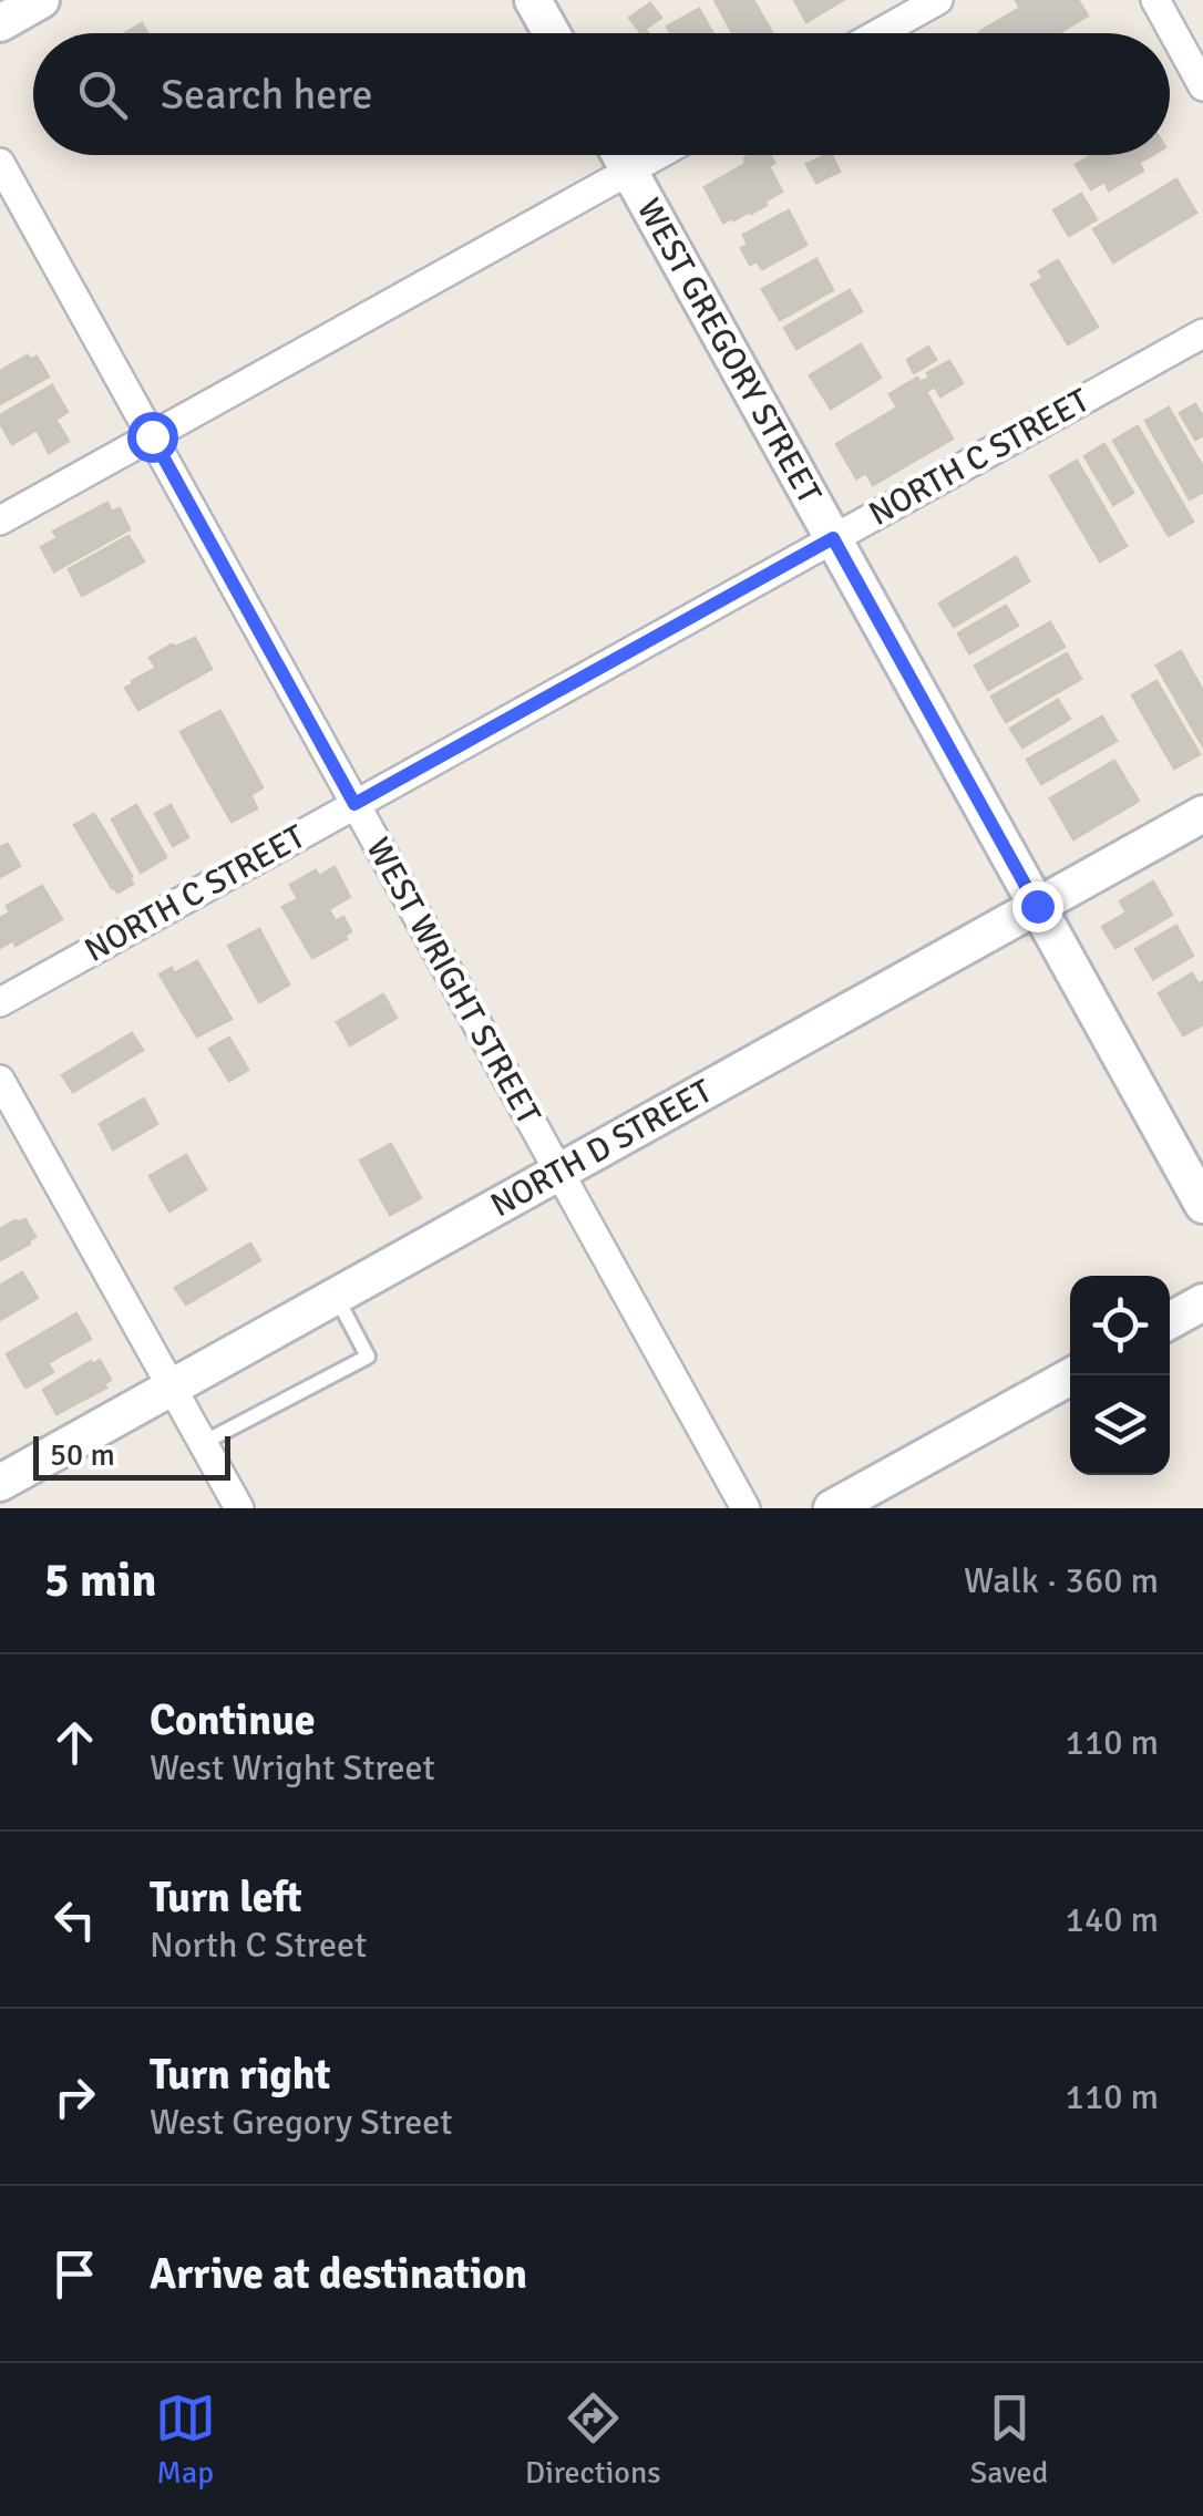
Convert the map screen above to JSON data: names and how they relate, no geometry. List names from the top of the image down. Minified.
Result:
{"streets":{"street":["WEST GREGORY STREET","NORTH C STREET","WEST WRIGHT STREET","NORTH D STREET"]},"crossings":[["WEST GREGORY STREET","NORTH C STREET"],["WEST GREGORY STREET","NORTH D STREET"],["NORTH C STREET","WEST WRIGHT STREET"],["WEST WRIGHT STREET","NORTH D STREET"]],"scale_bar":"50 m","page":{"search":"Search here","scale":"50 m","heading":["5 min","Walk · 360 m"],"list":[["Continue","West Wright Street","110 m"],["Turn left","North C Street","140 m"],["Turn right","West Gregory Street","110 m"],"Arrive at destination"],"nav":["Map","Directions","Saved"]}}
